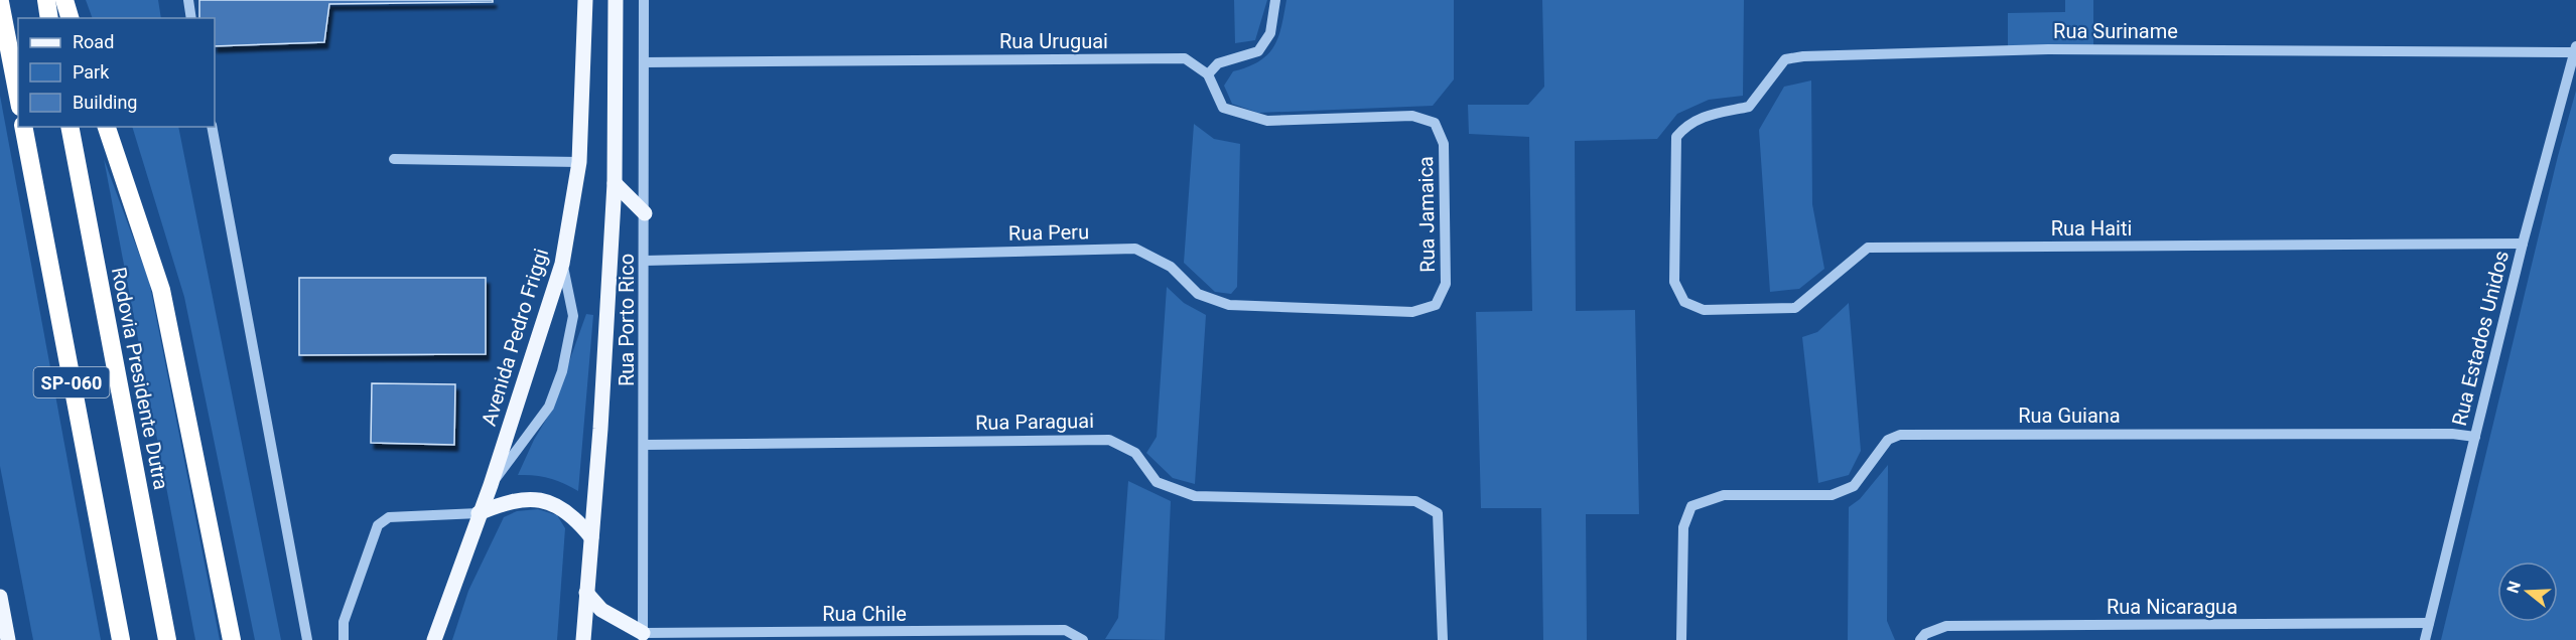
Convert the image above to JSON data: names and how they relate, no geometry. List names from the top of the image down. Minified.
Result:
{"streets":{"highway":["Rodovia Presidente Dutra","SP-060"],"main road":["Avenida Pedro Friggi"],"street":["Rua Suriname","Rua Uruguai","Rua Jamaica","Rua Haiti","Rua Peru","Rua Porto Rico","Rua Estados Unidos","Rua Guiana","Rua Paraguai","Rua Nicaragua","Rua Chile"]},"crossings":[["Rua Suriname","Rua Haiti"],["Rua Suriname","Rua Estados Unidos"],["Rua Uruguai","Rua Jamaica"],["Rua Uruguai","Rua Porto Rico"],["Rua Jamaica","Rua Peru"],["Rua Haiti","Rua Estados Unidos"],["Rua Peru","Rua Porto Rico"],["Rua Porto Rico","Rua Paraguai"],["Rua Porto Rico","Rua Chile"],["Rua Estados Unidos","Rua Guiana"],["Rua Estados Unidos","Rua Nicaragua"]],"legend":["Road","Park","Building"],"north":"left"}
